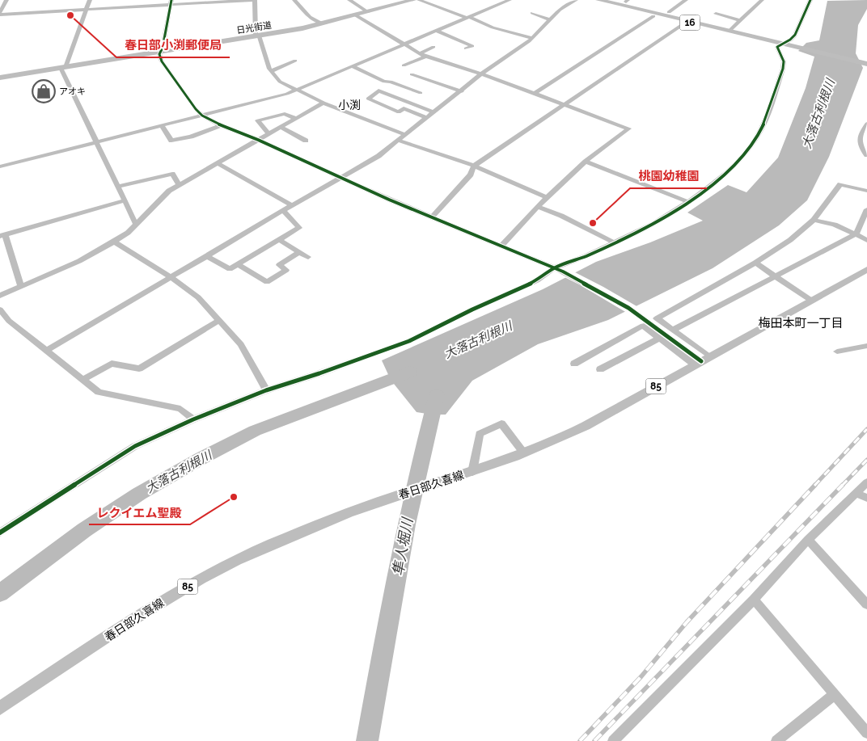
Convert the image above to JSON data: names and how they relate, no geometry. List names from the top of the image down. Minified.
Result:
{"streets":{"highway":["16","日光街道"],"main road":["85","春日部久喜線"]},"districts":["小渕","梅田本町一丁目"],"water":["大落古利根川","隼人堀川"],"places":{"other":["春日部小渕郵便局","桃園幼稚園","レクイエム聖殿"],"shop":["アオキ"]}}
